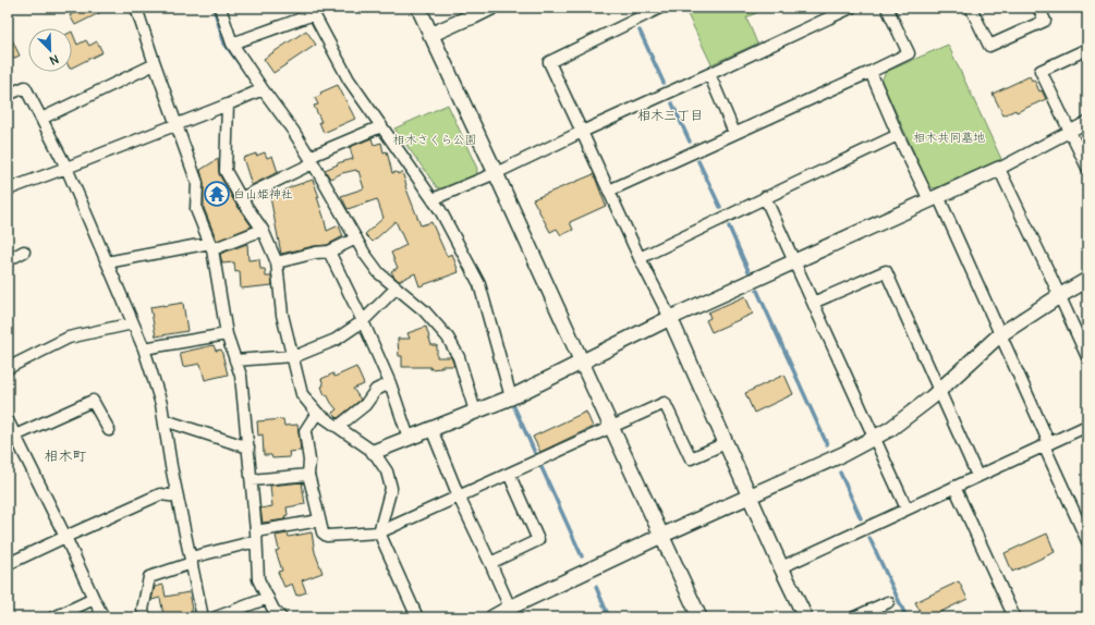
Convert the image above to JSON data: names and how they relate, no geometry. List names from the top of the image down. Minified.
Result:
{"districts":["相木三丁目","相木町"],"parks":["相木共同墓地","相木さくら公園"],"places":{"temple":["白山姫神社"]},"north":"bottom right"}
